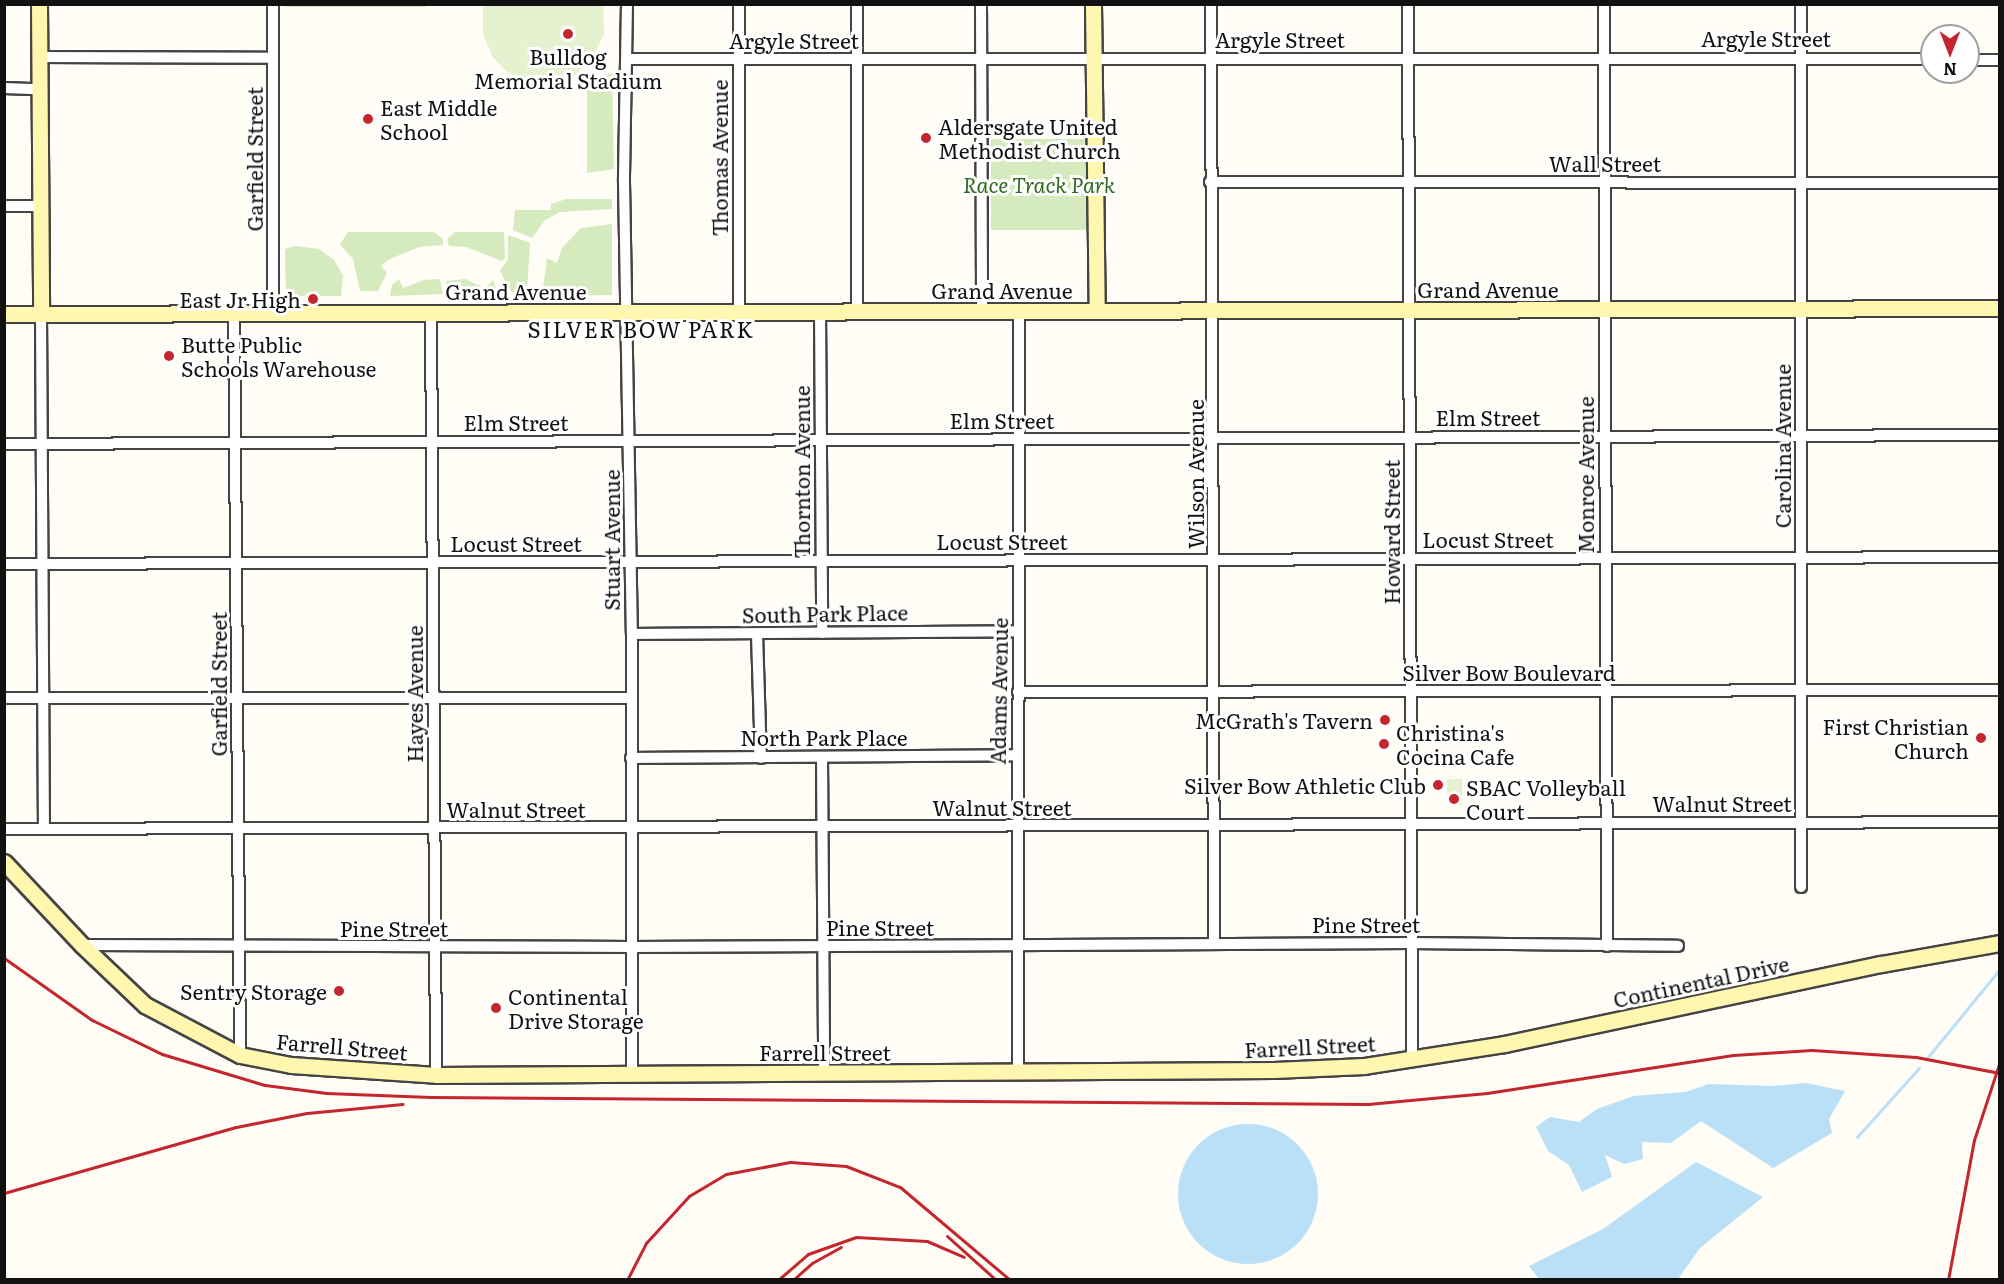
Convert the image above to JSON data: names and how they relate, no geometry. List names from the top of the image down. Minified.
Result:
{"streets":{"main road":["Grand Avenue","Continental Drive","Farrell Street"],"street":["Argyle Street","Thomas Avenue","Garfield Street","Wall Street","Elm Street","Carolina Avenue","Thornton Avenue","Wilson Avenue","Monroe Avenue","Howard Street","Locust Street","Stuart Avenue","South Park Place","Silver Bow Boulevard","Adams Avenue","Hayes Avenue","North Park Place","Walnut Street","Pine Street"]},"crossings":[["Argyle Street","Thomas Avenue"],["Argyle Street","Carolina Avenue"],["Argyle Street","Wilson Avenue"],["Argyle Street","Monroe Avenue"],["Argyle Street","Howard Street"],["Argyle Street","Stuart Avenue"],["Thomas Avenue","Grand Avenue"],["Garfield Street","Grand Avenue"],["Garfield Street","Elm Street"],["Garfield Street","Locust Street"],["Garfield Street","Walnut Street"],["Garfield Street","Pine Street"],["Garfield Street","Farrell Street"],["Wall Street","Carolina Avenue"],["Wall Street","Wilson Avenue"],["Wall Street","Monroe Avenue"],["Wall Street","Howard Street"],["Grand Avenue","Carolina Avenue"],["Grand Avenue","Thornton Avenue"],["Grand Avenue","Wilson Avenue"],["Grand Avenue","Monroe Avenue"],["Grand Avenue","Howard Street"],["Grand Avenue","Stuart Avenue"],["Grand Avenue","Adams Avenue"],["Grand Avenue","Hayes Avenue"],["Elm Street","Carolina Avenue"],["Elm Street","Thornton Avenue"],["Elm Street","Wilson Avenue"],["Elm Street","Monroe Avenue"],["Elm Street","Howard Street"],["Elm Street","Stuart Avenue"],["Elm Street","Adams Avenue"],["Elm Street","Hayes Avenue"],["Carolina Avenue","Locust Street"],["Carolina Avenue","Silver Bow Boulevard"],["Carolina Avenue","Walnut Street"],["Thornton Avenue","Locust Street"],["Thornton Avenue","South Park Place"],["Wilson Avenue","Locust Street"],["Wilson Avenue","Silver Bow Boulevard"],["Wilson Avenue","Walnut Street"],["Wilson Avenue","Pine Street"],["Monroe Avenue","Locust Street"],["Monroe Avenue","Silver Bow Boulevard"],["Monroe Avenue","Walnut Street"],["Monroe Avenue","Pine Street"],["Howard Street","Locust Street"],["Howard Street","Silver Bow Boulevard"],["Howard Street","Walnut Street"],["Howard Street","Pine Street"],["Howard Street","Continental Drive"],["Howard Street","Farrell Street"],["Locust Street","Stuart Avenue"],["Locust Street","Adams Avenue"],["Locust Street","Hayes Avenue"],["Stuart Avenue","South Park Place"],["Stuart Avenue","North Park Place"],["Stuart Avenue","Walnut Street"],["Stuart Avenue","Pine Street"],["Stuart Avenue","Farrell Street"],["South Park Place","Adams Avenue"],["Silver Bow Boulevard","Adams Avenue"],["Adams Avenue","North Park Place"],["Adams Avenue","Walnut Street"],["Adams Avenue","Pine Street"],["Adams Avenue","Farrell Street"],["Hayes Avenue","Walnut Street"],["Hayes Avenue","Pine Street"],["Hayes Avenue","Farrell Street"],["Continental Drive","Farrell Street"]],"districts":["SILVER BOW PARK"],"parks":["Race Track Park"],"places":["Bulldog Memorial Stadium","East Middle School","Aldersgate United Methodist Church","East Jr High","Butte Public Schools Warehouse","McGrath's Tavern","First Christian Church","Christina's Cocina Cafe","Silver Bow Athletic Club","SBAC Volleyball Court","Sentry Storage","Continental Drive Storage"],"north":"bottom"}
